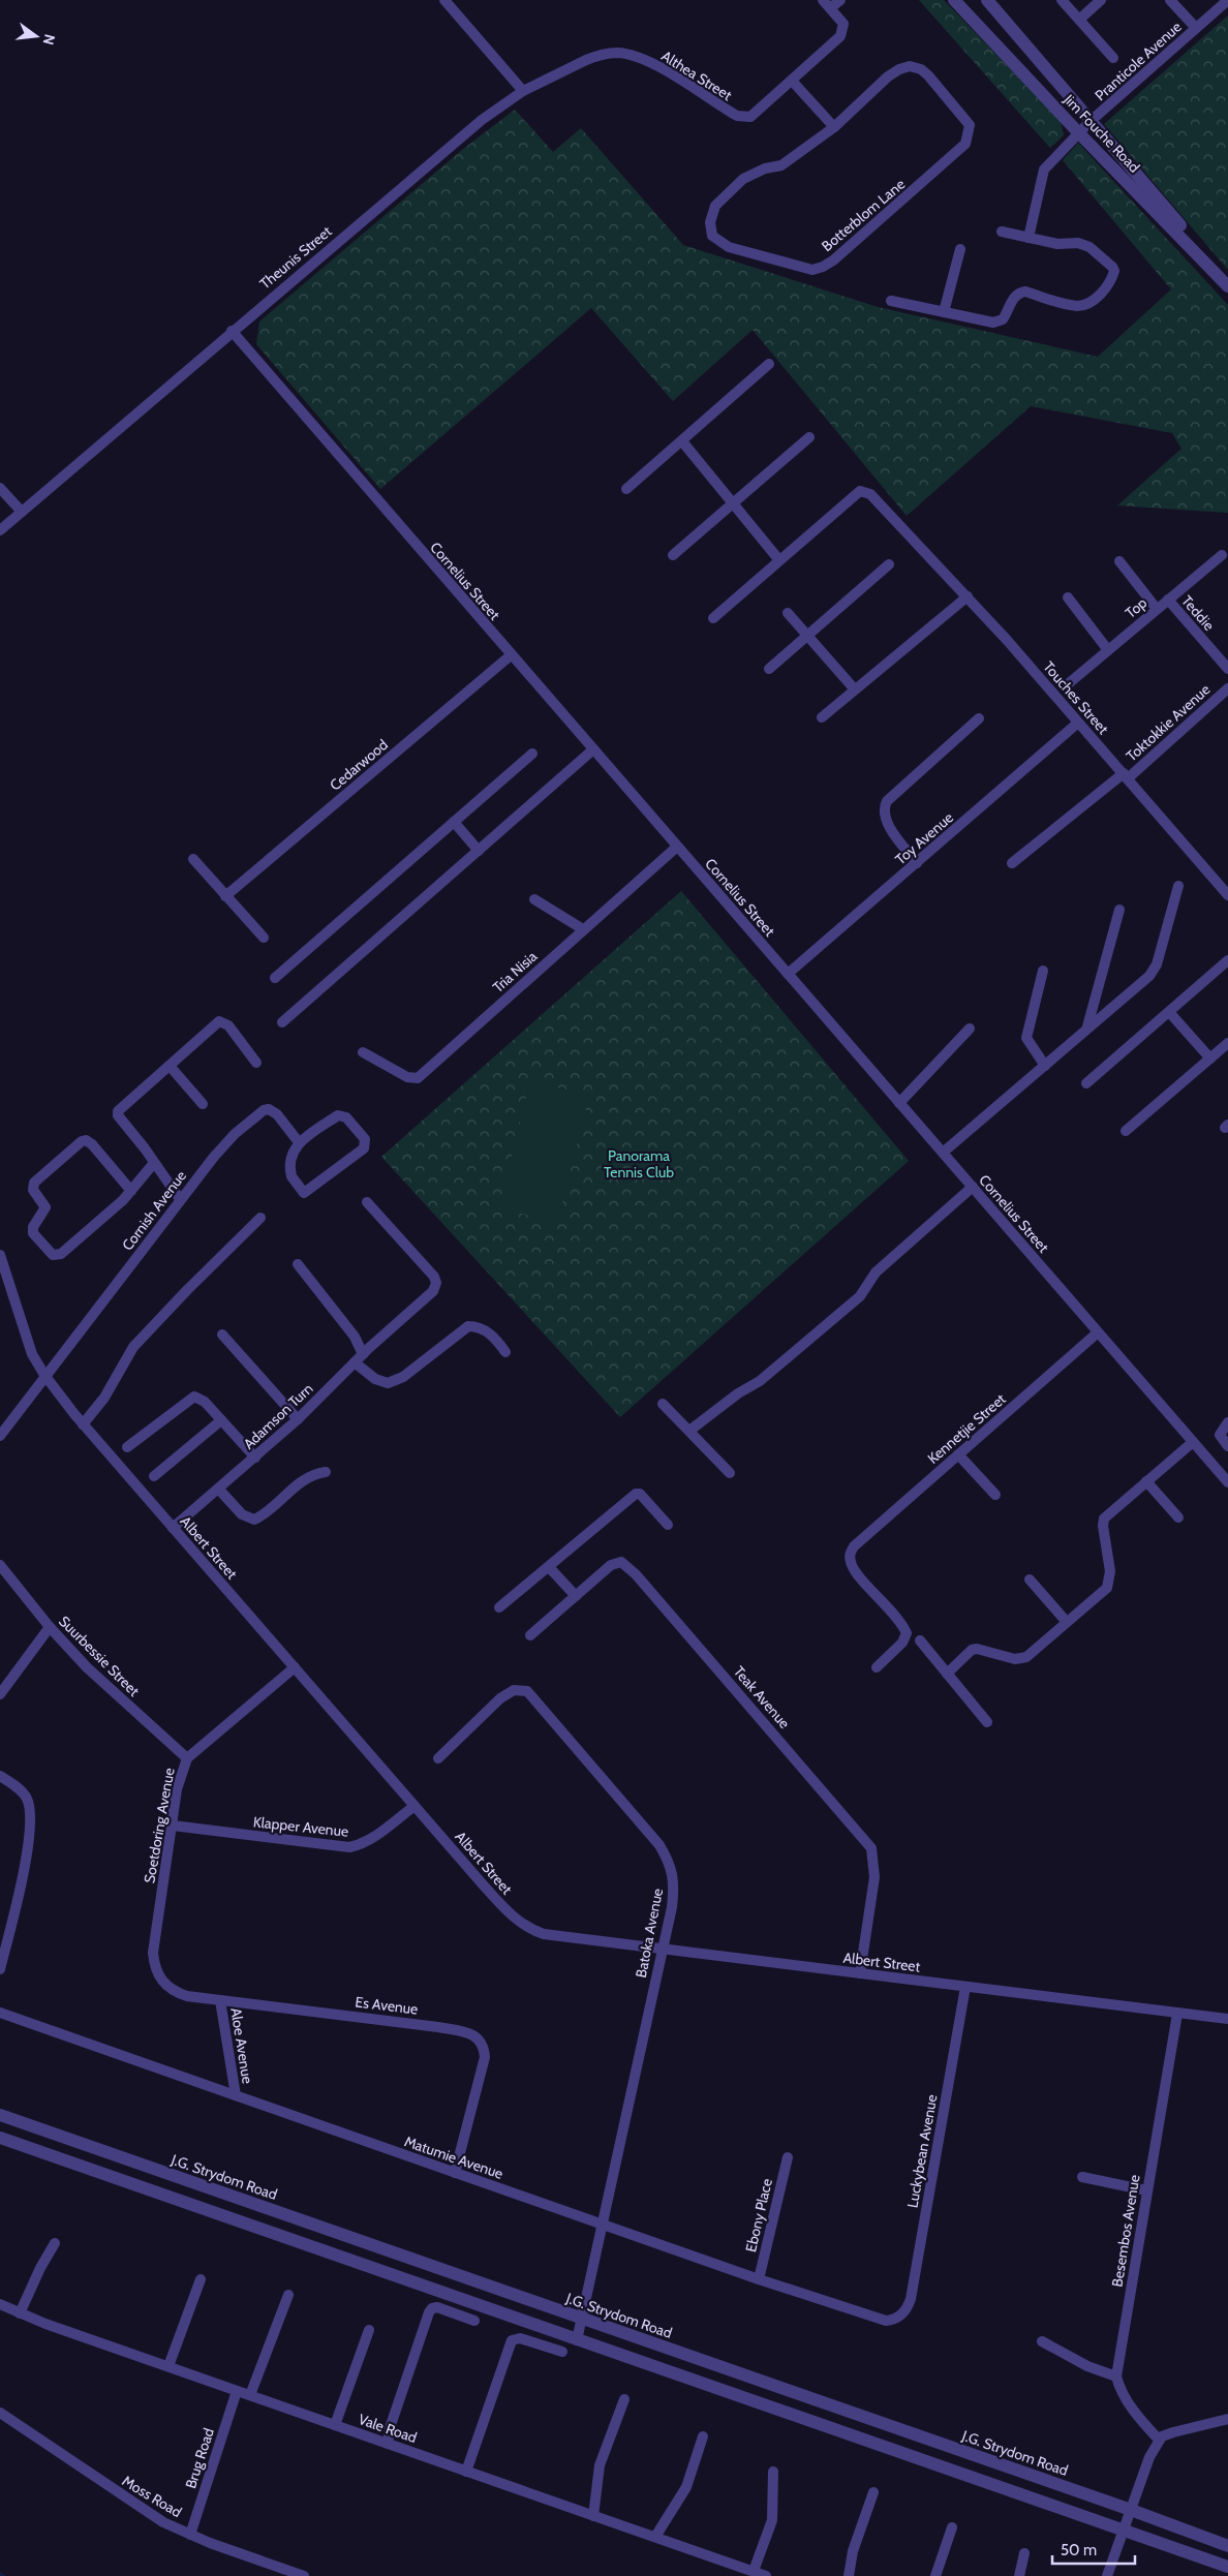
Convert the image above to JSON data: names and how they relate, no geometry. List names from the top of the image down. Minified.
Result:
{"streets":{"street":["Pranticole Avenue","Althea Street","Jim Fouche Road","Botterblom Lane","Theunis Street","Cornelius Street","Top","Teddie","Touches Street","Toktokkie Avenue","Cedarwood","Toy Avenue","Tria Nisia","Cornish Avenue","Adamson Turn","Kennetjie Street","Albert Street","Suurbessie Street","Teak Avenue","Soetdoring Avenue","Klapper Avenue","Batoka Avenue","Es Avenue","Aloe Avenue","Luckybean Avenue","Matumie Avenue","J.G. Strydom Road","Ebony Place","Besembos Avenue","Vale Road","Brug Road","Moss Road"]},"crossings":[["Pranticole Avenue","Jim Fouche Road"],["Althea Street","Theunis Street"],["Theunis Street","Cornelius Street"],["Cornelius Street","Cedarwood"],["Cornelius Street","Toy Avenue"],["Cornelius Street","Tria Nisia"],["Cornelius Street","Kennetjie Street"],["Top","Teddie"],["Touches Street","Toktokkie Avenue"],["Touches Street","Toy Avenue"],["Cornish Avenue","Albert Street"],["Adamson Turn","Albert Street"],["Albert Street","Teak Avenue"],["Albert Street","Soetdoring Avenue"],["Albert Street","Klapper Avenue"],["Albert Street","Batoka Avenue"],["Albert Street","Luckybean Avenue"],["Albert Street","Besembos Avenue"],["Suurbessie Street","Soetdoring Avenue"],["Soetdoring Avenue","Klapper Avenue"],["Soetdoring Avenue","Es Avenue"],["Batoka Avenue","Matumie Avenue"],["Batoka Avenue","J.G. Strydom Road"],["Es Avenue","Aloe Avenue"],["Es Avenue","Matumie Avenue"],["Aloe Avenue","Matumie Avenue"],["Luckybean Avenue","Matumie Avenue"],["Matumie Avenue","Ebony Place"],["Vale Road","Brug Road"],["Brug Road","Moss Road"]],"parks":["Panorama Tennis Club"],"scale_bar":"50 m","north":"right"}
